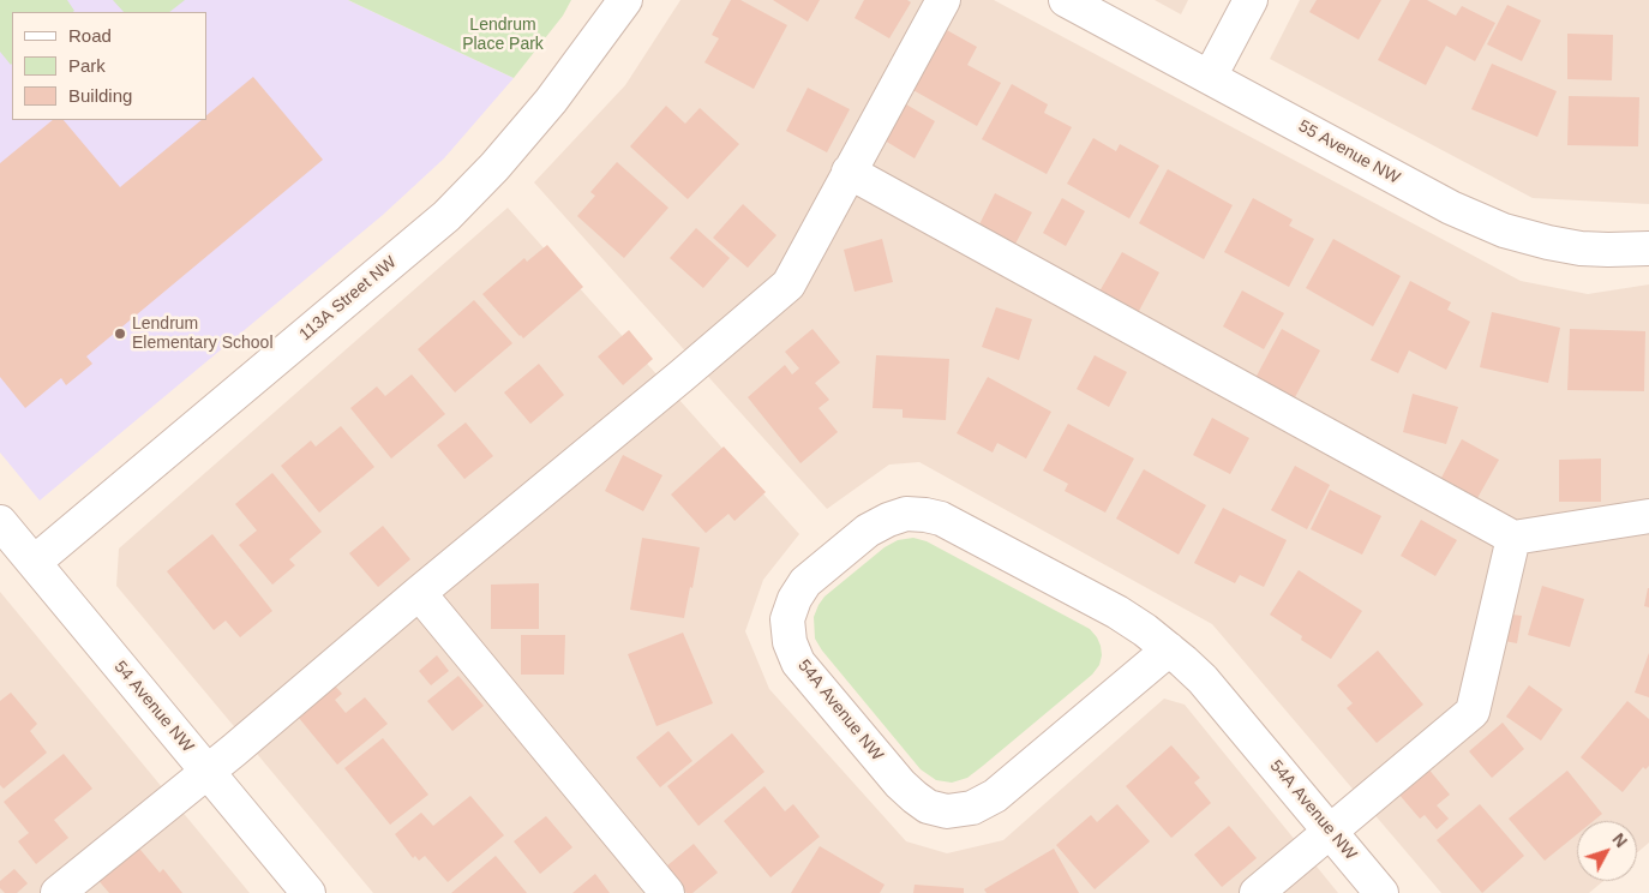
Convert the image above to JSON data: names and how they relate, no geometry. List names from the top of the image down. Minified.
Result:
{"streets":{"street":["55 Avenue NW","113A Street NW","54 Avenue NW","54A Avenue NW"]},"crossings":[["113A Street NW","54 Avenue NW"]],"parks":["Lendrum Place Park"],"places":["Lendrum Elementary School"],"legend":["Road","Park","Building"],"north":"top right"}
